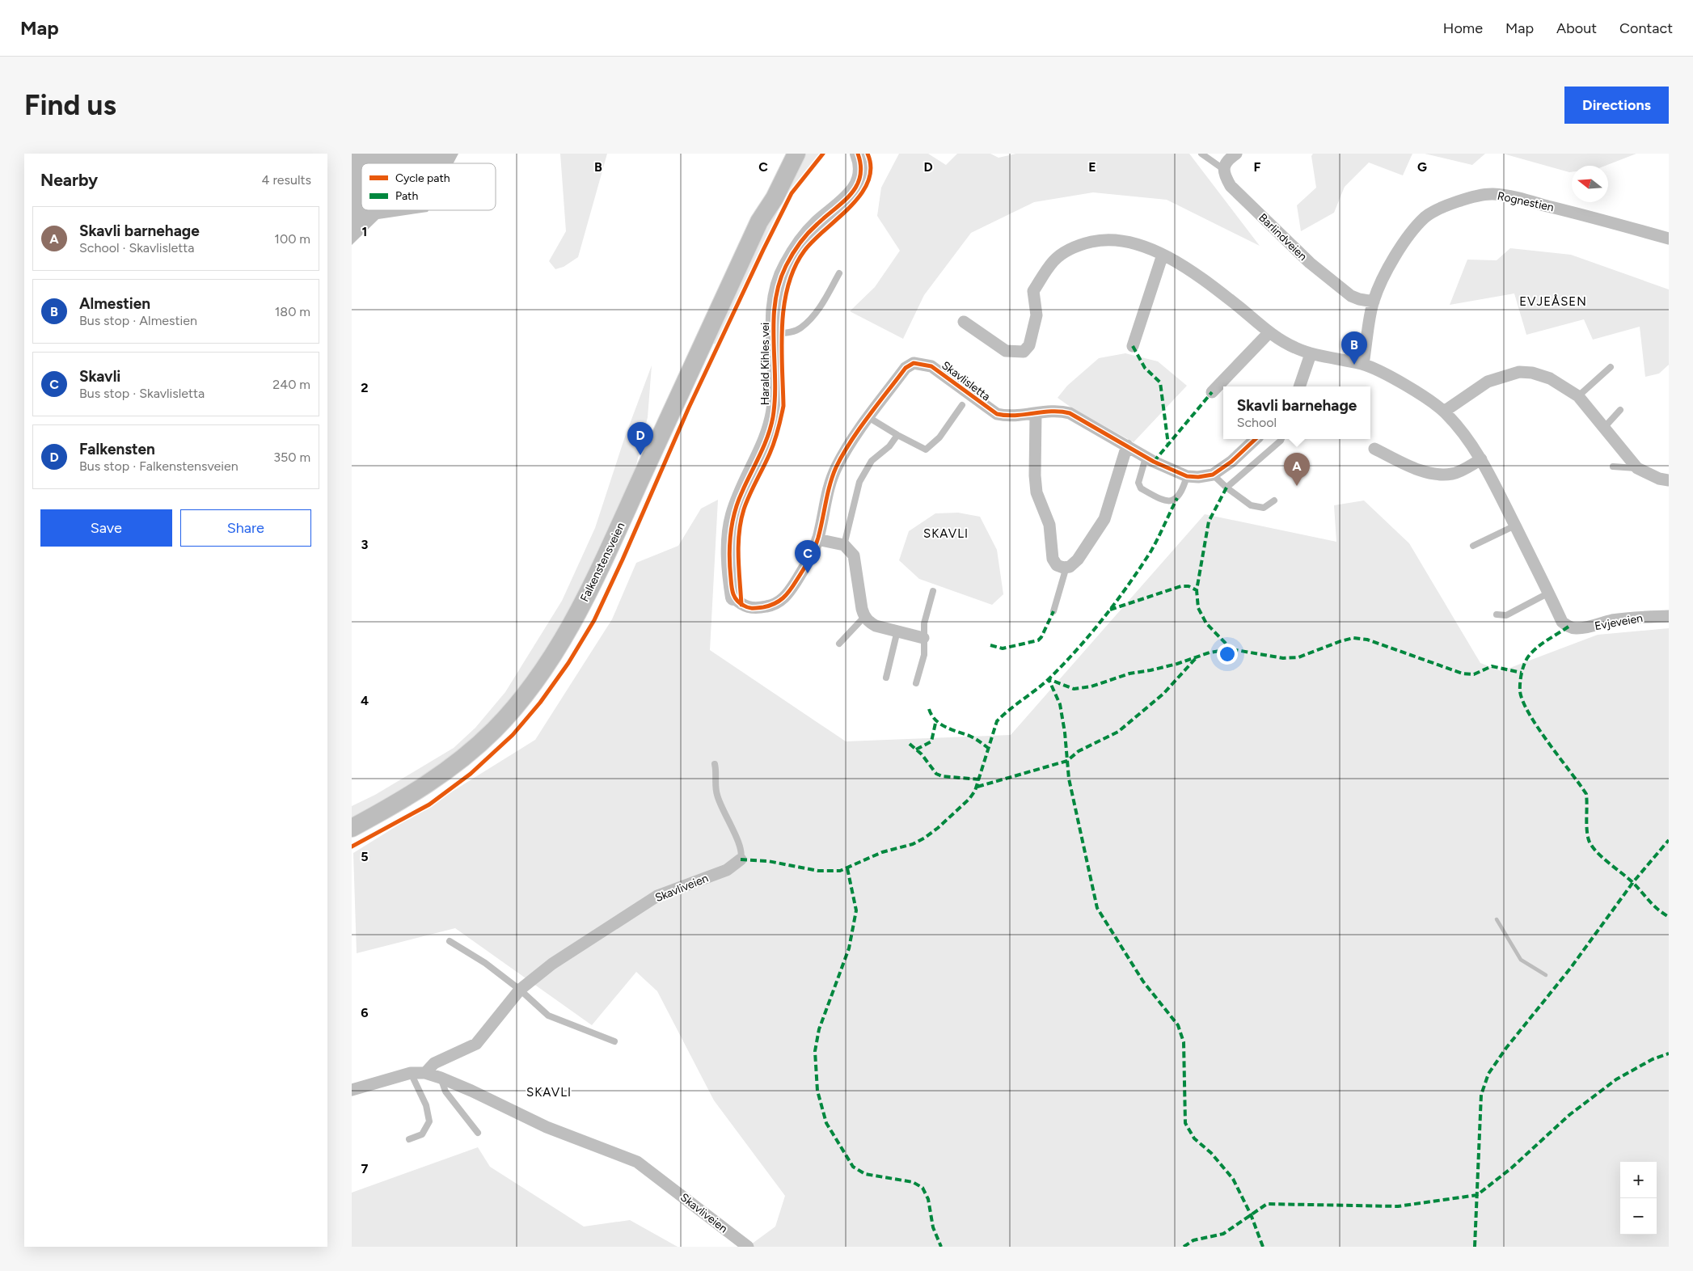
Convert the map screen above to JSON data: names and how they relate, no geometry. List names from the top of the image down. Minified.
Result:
{"streets":{"main road":["Falkenstensveien"],"street":["Rognestien","Barlindveien","Harald Kihles vei","Skavlisletta","Evjeveien","Skavliveien"]},"crossings":[["Rognestien","Barlindveien"],["Harald Kihles vei","Skavlisletta"]],"districts":["EVJEÅSEN","SKAVLI","SKAVLI"],"legend":["Cycle path","Path"],"north":"left","page":{"header":"Map","nav":["Home","Map","About","Contact"],"buttons":["Directions",["Save","Share"]],"title":"Find us","heading":["Nearby","4 results"],"list":[{"mark":"A","name":"Skavli barnehage","note":"School · Skavlisletta","value":"100 m"},{"mark":"B","name":"Almestien","note":"Bus stop · Almestien","value":"180 m"},{"mark":"C","name":"Skavli","note":"Bus stop · Skavlisletta","value":"240 m"},{"mark":"D","name":"Falkensten","note":"Bus stop · Falkenstensveien","value":"350 m"}],"pins":["B","D","A","C"],"popup":["Skavli barnehage","School"],"map_buttons":["+","−"]},"grid":{"columns":["B","C","D","E","F","G"],"rows":["1","2","3","4","5","6","7"]}}
